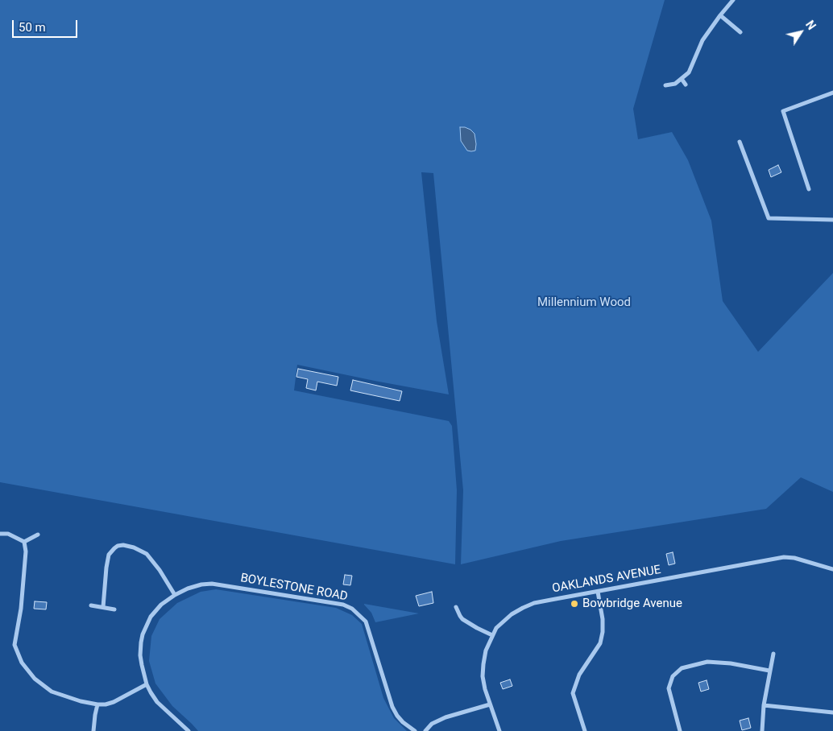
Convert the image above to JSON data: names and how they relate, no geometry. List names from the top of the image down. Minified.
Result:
{"streets":{"street":["OAKLANDS AVENUE","BOYLESTONE ROAD"]},"parks":["Millennium Wood"],"places":["Bowbridge Avenue"],"scale_bar":"50 m","north":"top right"}
